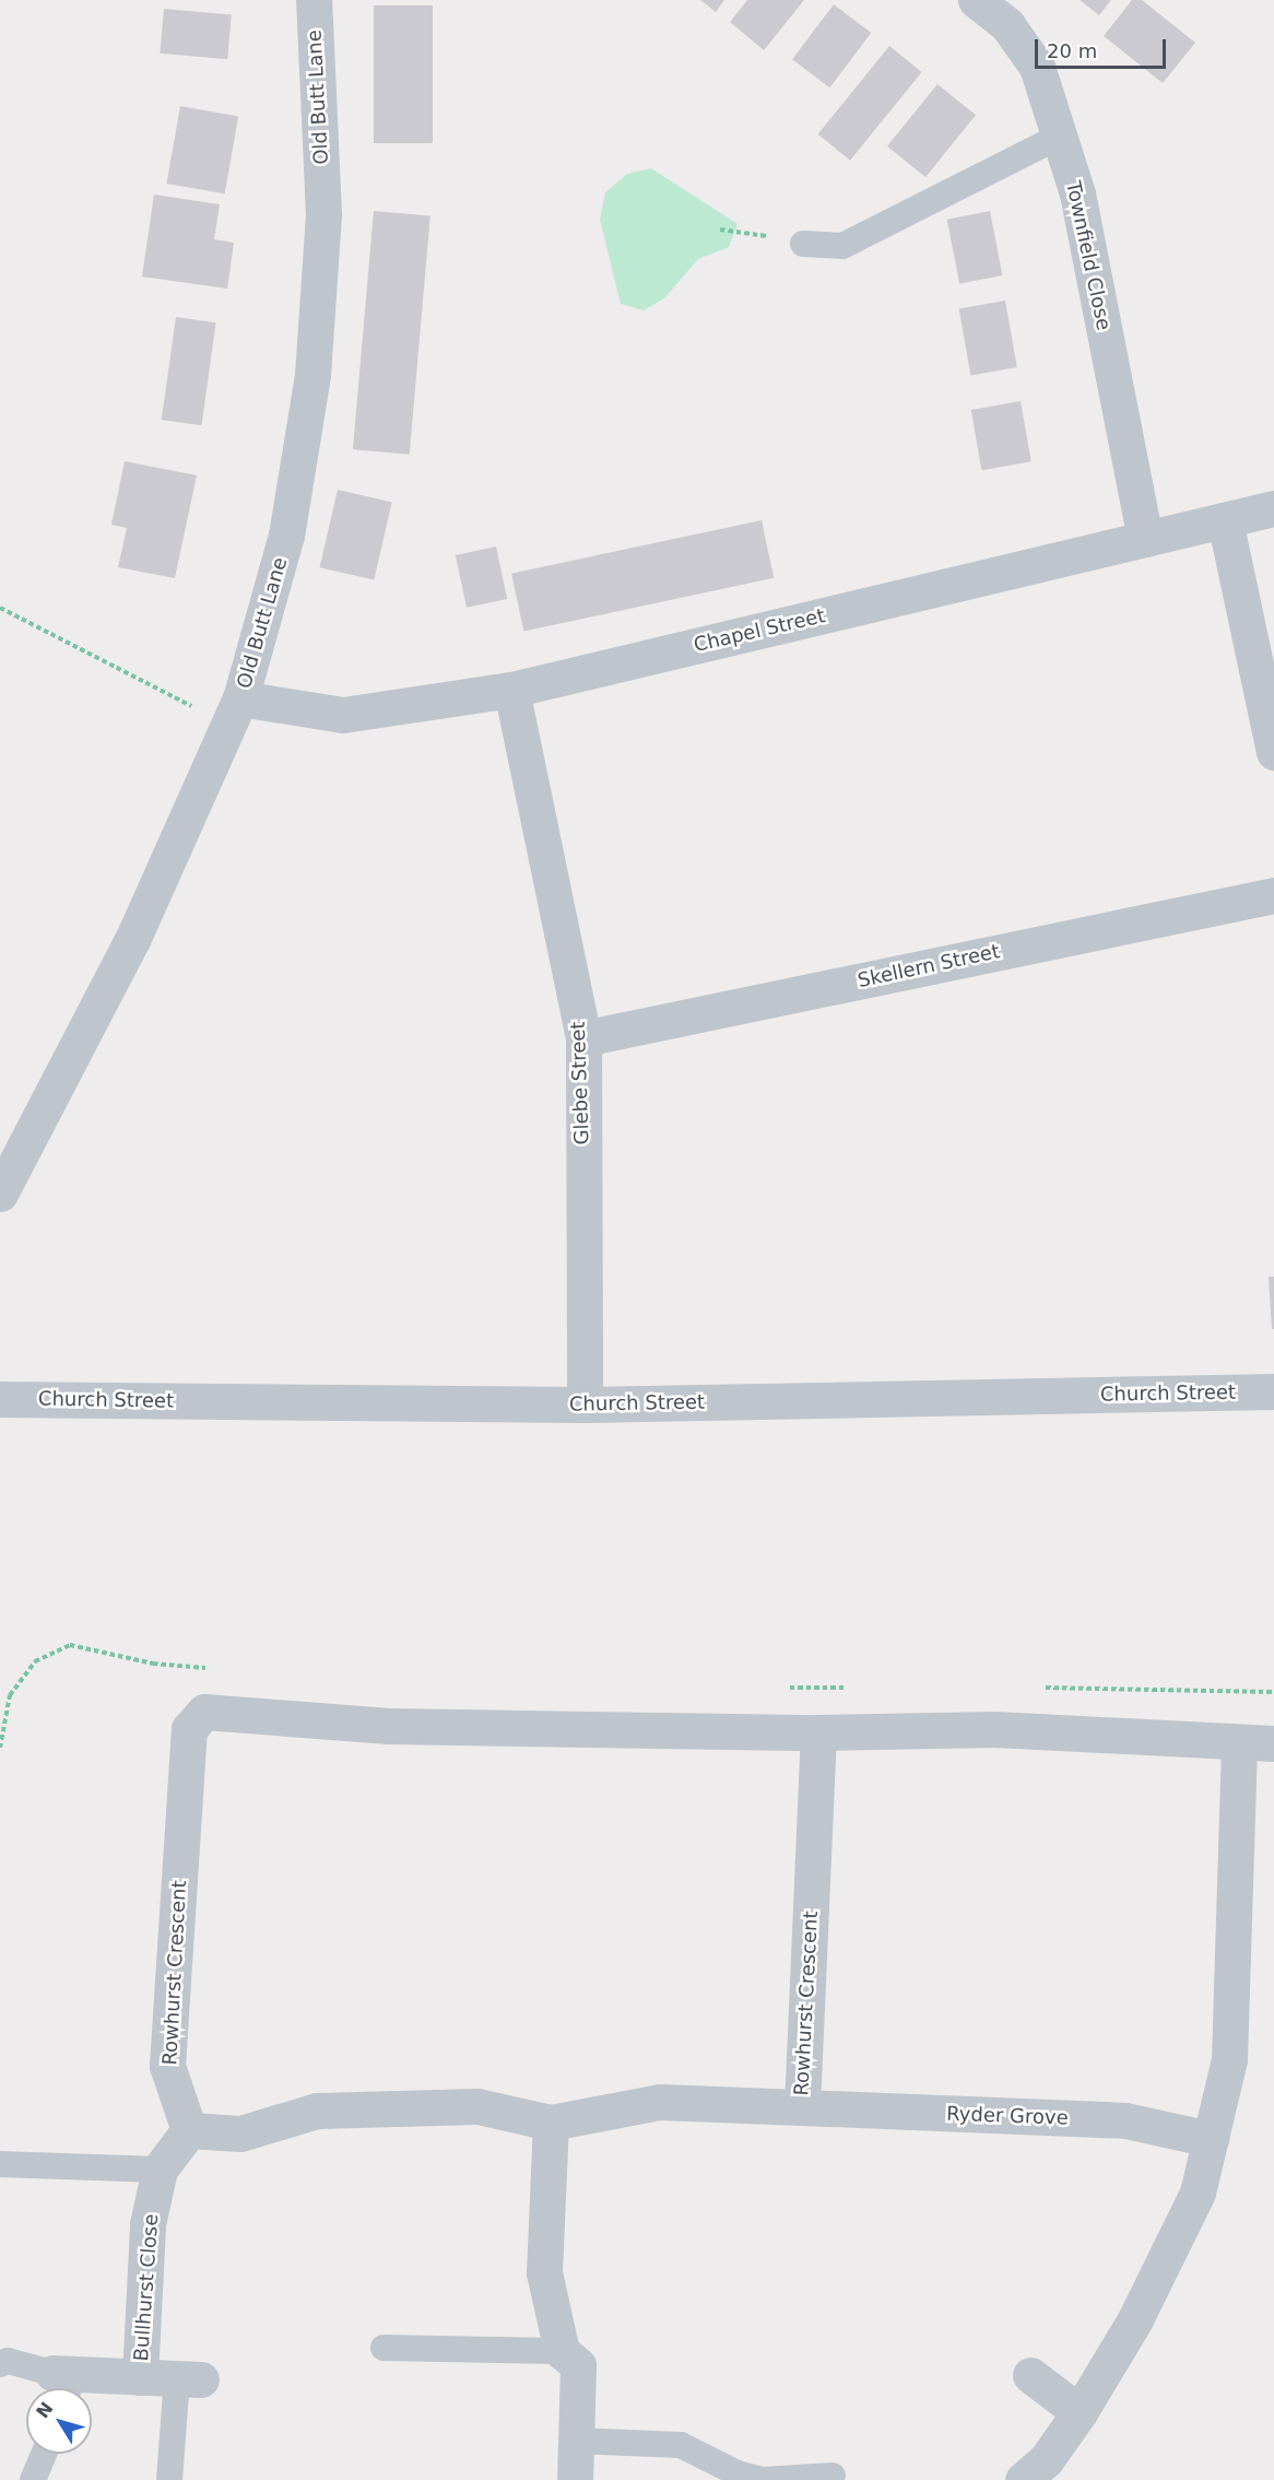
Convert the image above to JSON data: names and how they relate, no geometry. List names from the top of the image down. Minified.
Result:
{"streets":{"street":["Old Butt Lane","Townfield Close","Chapel Street","Skellern Street","Glebe Street","Church Street","Rowhurst Crescent","Ryder Grove","Bullhurst Close"]},"crossings":[["Old Butt Lane","Chapel Street"],["Townfield Close","Chapel Street"],["Chapel Street","Glebe Street"],["Skellern Street","Glebe Street"],["Glebe Street","Church Street"],["Rowhurst Crescent","Ryder Grove"],["Rowhurst Crescent","Bullhurst Close"]],"scale_bar":"20 m","north":"top left"}
